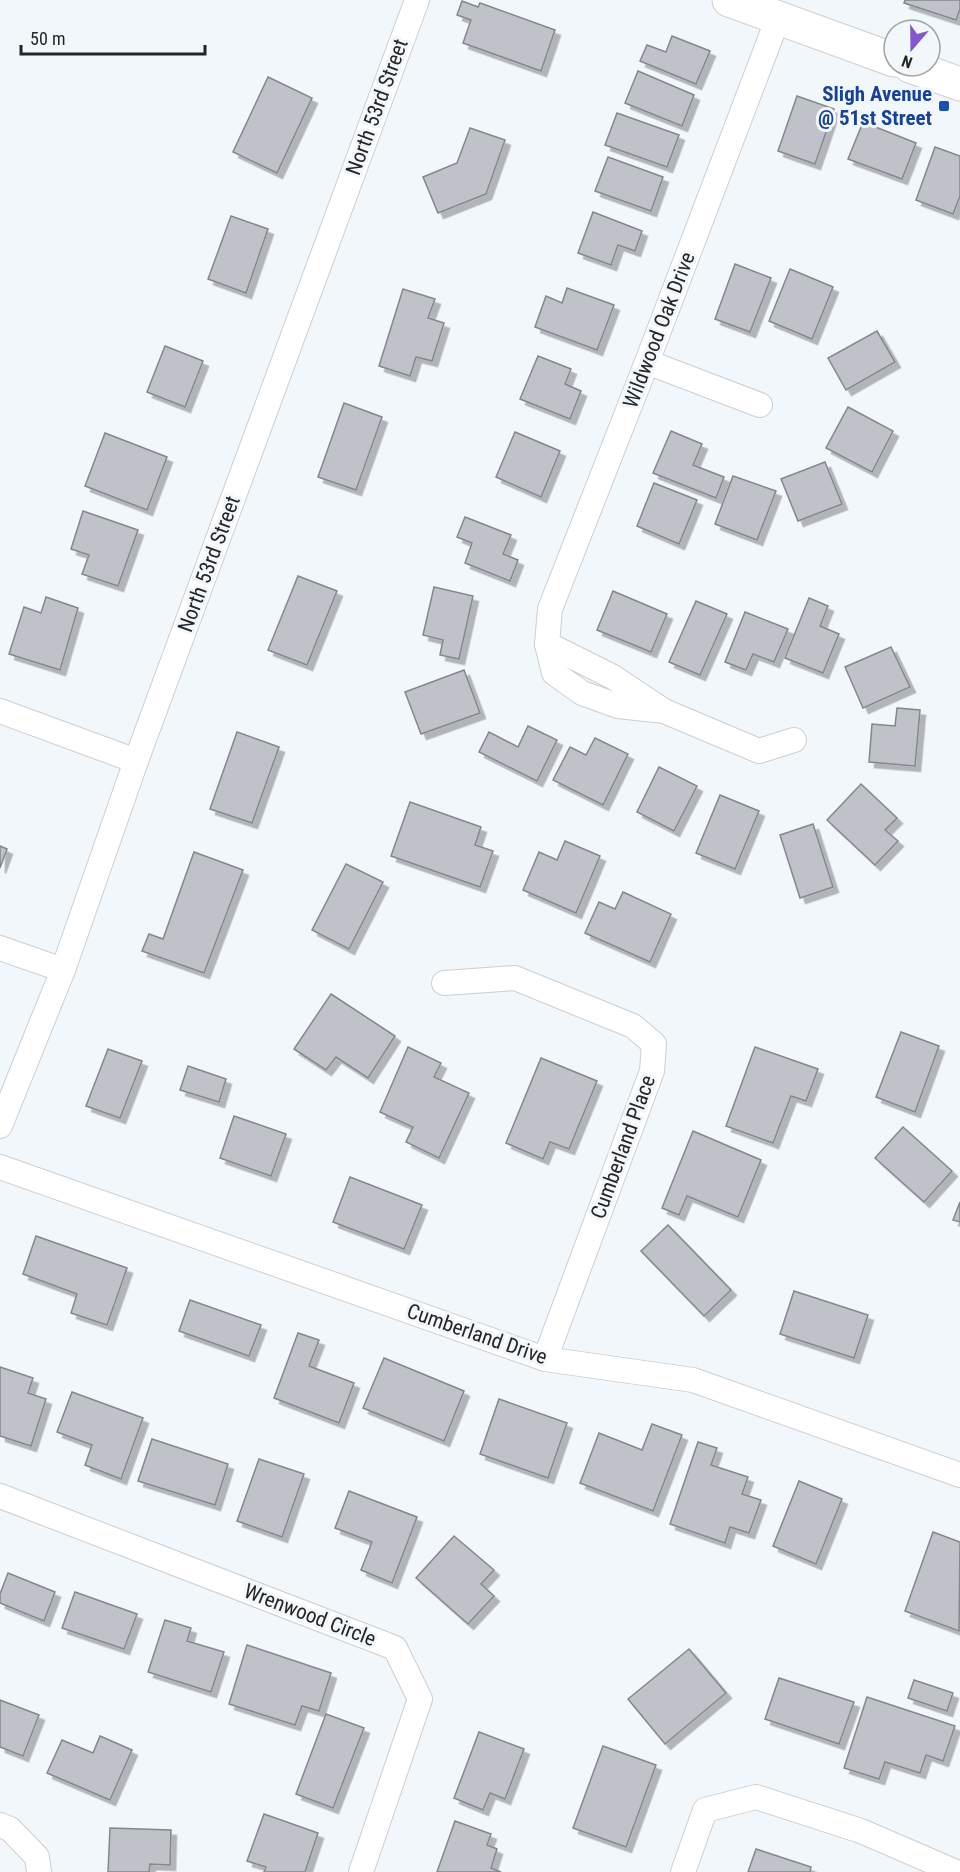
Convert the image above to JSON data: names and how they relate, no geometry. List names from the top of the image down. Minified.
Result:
{"streets":{"street":["North 53rd Street","Wildwood Oak Drive","Cumberland Place","Cumberland Drive","Wrenwood Circle"]},"crossings":[["Cumberland Place","Cumberland Drive"]],"places":{"transit":["Sligh Avenue @ 51st Street"]},"scale_bar":"50 m","north":"bottom"}
